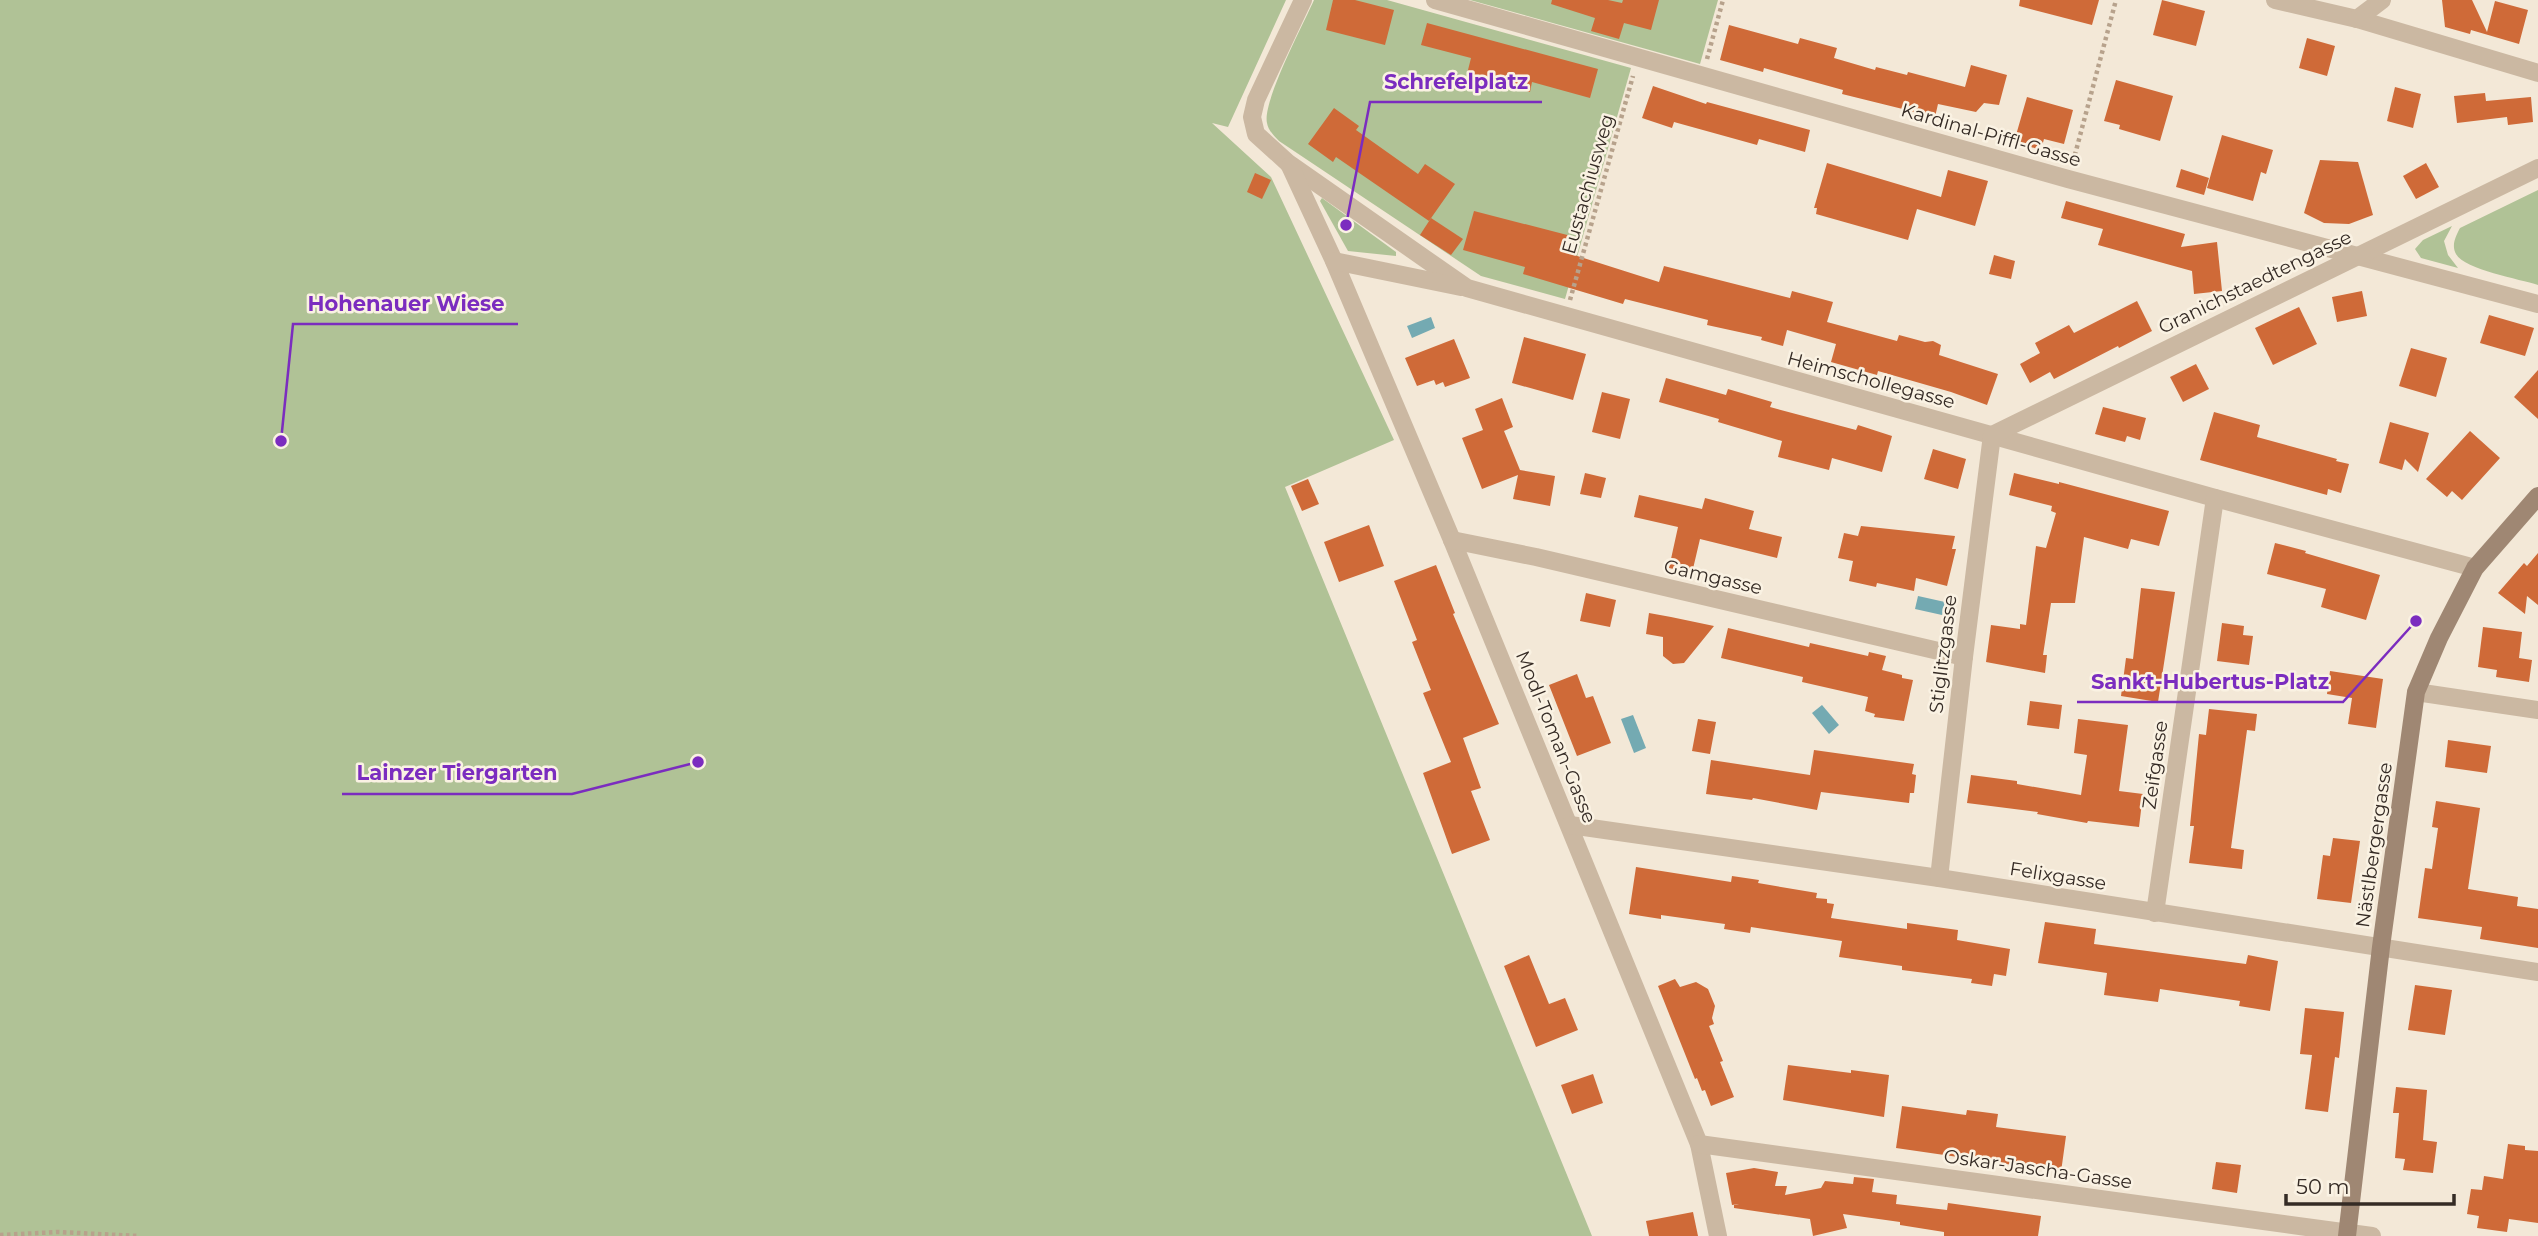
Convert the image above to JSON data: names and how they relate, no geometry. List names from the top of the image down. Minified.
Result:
{"streets":{"street":["Kardinal-Piffl-Gasse","Granichstaedtengasse","Heimschollegasse","Gamgasse","Stiglitzgasse","Modl-Toman-Gasse","Zeifgasse","Nästlbergergasse","Felixgasse","Oskar-Jascha-Gasse"],"path":["Eustachiusweg"]},"crossings":[["Kardinal-Piffl-Gasse","Eustachiusweg"],["Kardinal-Piffl-Gasse","Granichstaedtengasse"],["Eustachiusweg","Heimschollegasse"],["Granichstaedtengasse","Heimschollegasse"],["Granichstaedtengasse","Stiglitzgasse"],["Heimschollegasse","Stiglitzgasse"],["Heimschollegasse","Modl-Toman-Gasse"],["Heimschollegasse","Zeifgasse"],["Heimschollegasse","Nästlbergergasse"],["Gamgasse","Stiglitzgasse"],["Gamgasse","Modl-Toman-Gasse"],["Stiglitzgasse","Felixgasse"],["Modl-Toman-Gasse","Felixgasse"],["Modl-Toman-Gasse","Oskar-Jascha-Gasse"],["Zeifgasse","Felixgasse"],["Nästlbergergasse","Felixgasse"],["Nästlbergergasse","Oskar-Jascha-Gasse"]],"places":["Schrefelplatz","Hohenauer Wiese","Sankt-Hubertus-Platz","Lainzer Tiergarten"],"scale_bar":"50 m"}
